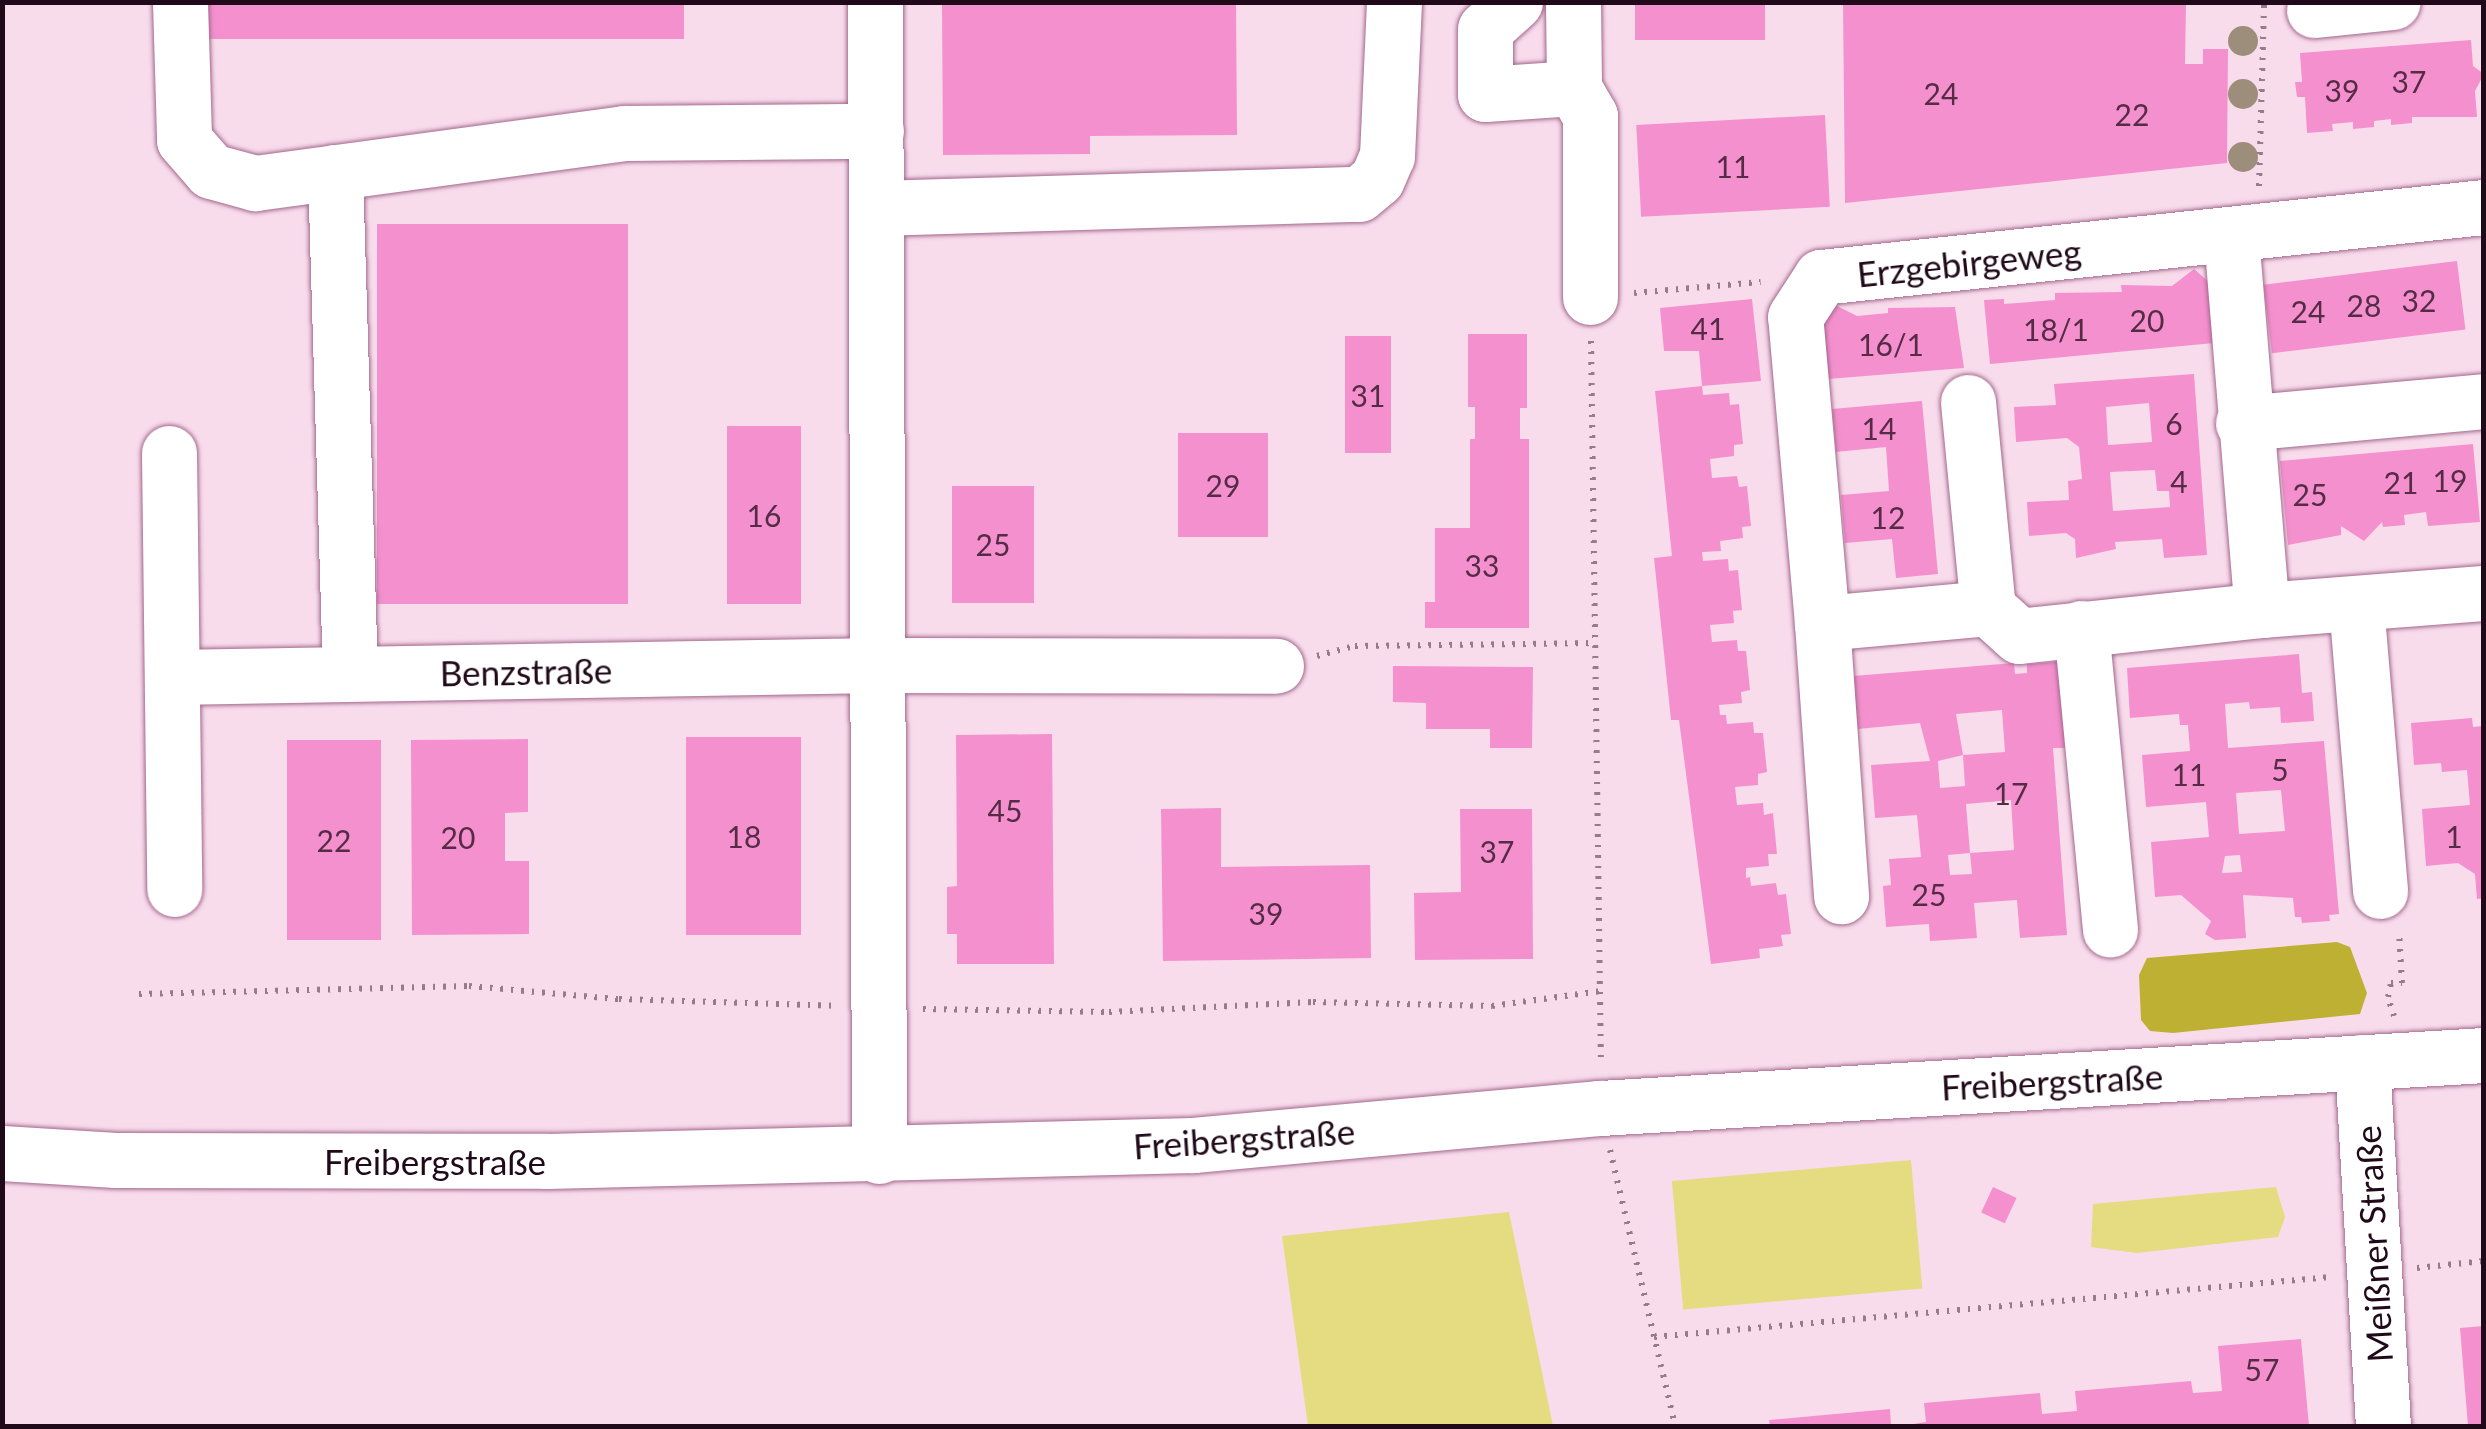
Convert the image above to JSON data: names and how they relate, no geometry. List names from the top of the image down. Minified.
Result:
{"streets":{"street":["Erzgebirgeweg","Benzstraße","Freibergstraße","Meißner Straße"]},"crossings":[["Freibergstraße","Meißner Straße"]],"house_numbers":["37","39","24","22","11","32","28","24","20","41","18/1","16/1","31","6","14","19","4","21","29","25","16","12","25","33","5","11","17","45","18","1","20","22","37","25","39","57"]}
